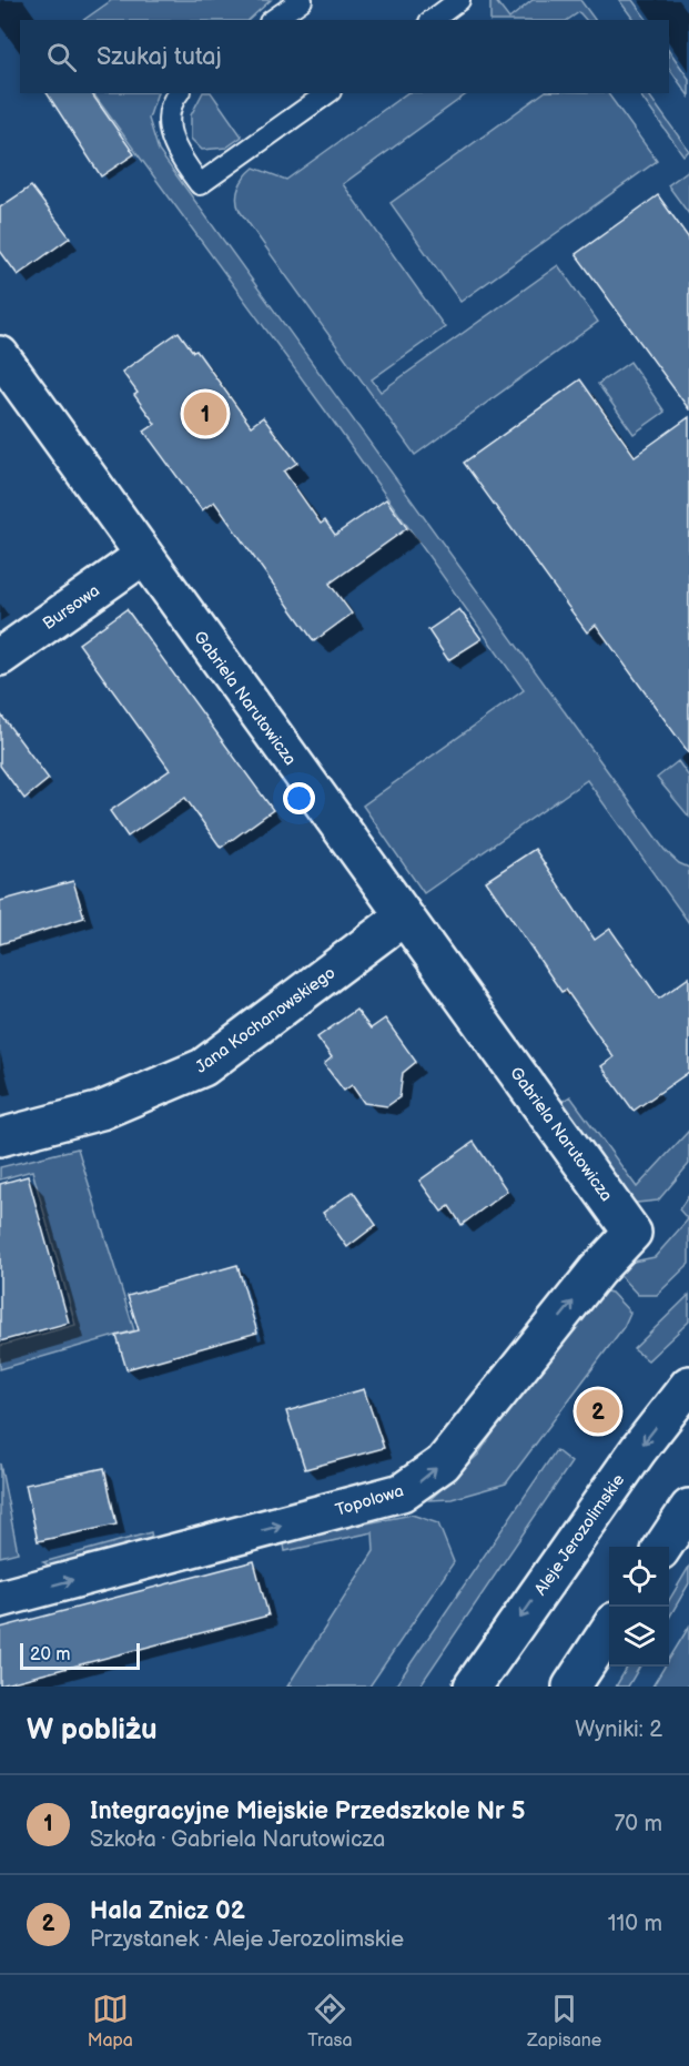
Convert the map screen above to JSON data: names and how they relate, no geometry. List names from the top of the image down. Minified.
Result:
{"streets":{"street":["Bursowa","Gabriela Narutowicza","Jana Kochanowskiego","Topolowa","Aleje Jerozolimskie"]},"crossings":[["Bursowa","Gabriela Narutowicza"],["Gabriela Narutowicza","Jana Kochanowskiego"],["Gabriela Narutowicza","Topolowa"]],"one_way":["Topolowa"],"scale_bar":"20 m","page":{"search":"Szukaj tutaj","pins":["1","2"],"scale":"20 m","heading":["W pobliżu","Wyniki: 2"],"list":[{"mark":"1","name":"Integracyjne Miejskie Przedszkole Nr 5","note":"Szkoła · Gabriela Narutowicza","value":"70 m"},{"mark":"2","name":"Hala Znicz 02","note":"Przystanek · Aleje Jerozolimskie","value":"110 m"}],"nav":["Mapa","Trasa","Zapisane"]}}
